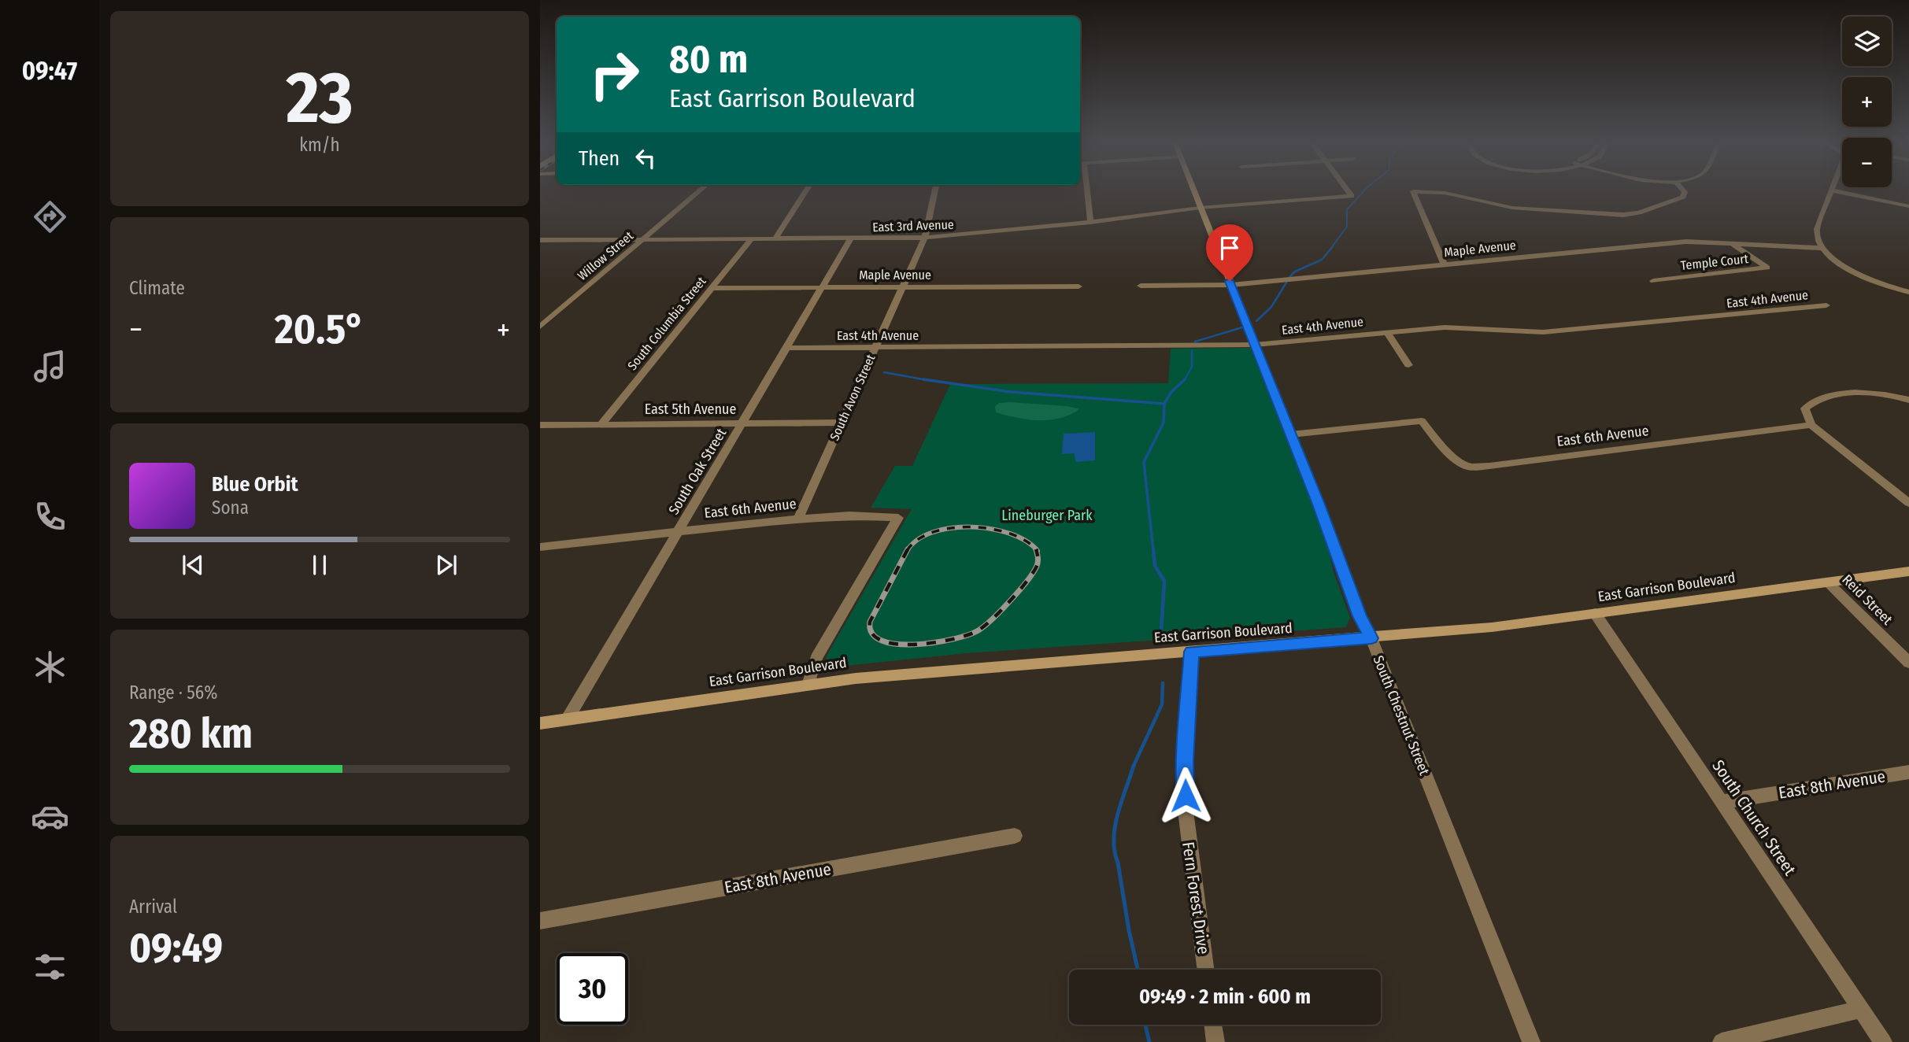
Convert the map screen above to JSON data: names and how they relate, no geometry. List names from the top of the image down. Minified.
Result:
{"streets":{"street":["East 3rd Avenue","Maple Avenue","Willow Street","Temple Court","East 4th Avenue","South Columbia Street","South Avon Street","East 5th Avenue","East 6th Avenue","South Oak Street","East Garrison Boulevard","Reid Street","South Chestnut Street","East 8th Avenue","South Church Street","Fern Forest Drive"]},"crossings":[["East 3rd Avenue","Willow Street"],["East 3rd Avenue","South Columbia Street"],["East 3rd Avenue","South Avon Street"],["East 3rd Avenue","South Oak Street"],["East 3rd Avenue","South Chestnut Street"],["Maple Avenue","Temple Court"],["Maple Avenue","South Columbia Street"],["Maple Avenue","South Avon Street"],["Maple Avenue","South Oak Street"],["Maple Avenue","South Chestnut Street"],["East 4th Avenue","South Avon Street"],["East 4th Avenue","South Oak Street"],["East 4th Avenue","South Chestnut Street"],["South Columbia Street","East 5th Avenue"],["South Avon Street","East 5th Avenue"],["South Avon Street","East 6th Avenue"],["East 5th Avenue","South Oak Street"],["East 6th Avenue","South Oak Street"],["East 6th Avenue","East Garrison Boulevard"],["East 6th Avenue","South Chestnut Street"],["South Oak Street","East Garrison Boulevard"],["East Garrison Boulevard","Reid Street"],["East Garrison Boulevard","South Chestnut Street"],["East Garrison Boulevard","South Church Street"],["East Garrison Boulevard","Fern Forest Drive"],["East 8th Avenue","South Church Street"]],"parks":["Lineburger Park"],"page":{"tabs":"09:47","tile":[["23","km/h"],"Climate",["Range · 56%","280 km"],["Arrival","09:49"]],"map_buttons":["+","−"],"turn":["80 m","East Garrison Boulevard"],"then":"Then","heat":["−","20.5°","+"],"song":["Blue Orbit","Sona"],"limit":"30","trip":"09:49 · 2 min · 600 m"}}
